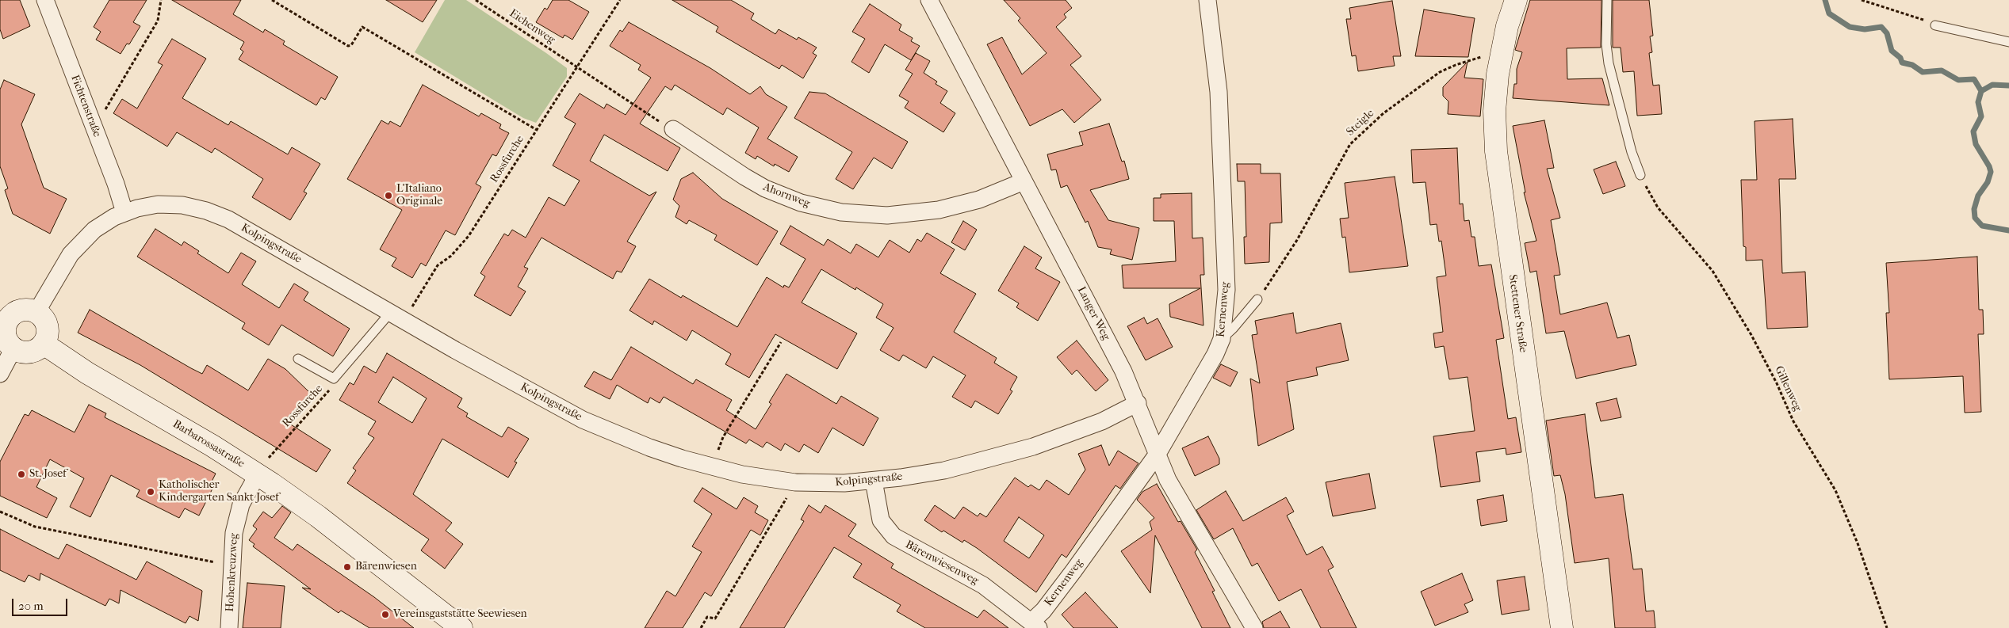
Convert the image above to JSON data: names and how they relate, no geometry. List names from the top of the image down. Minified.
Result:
{"streets":{"street":["Fichtenstraße","Ahornweg","Kolpingstraße","Kernenweg","Langer Weg","Stettener Straße","Barbarossastraße","Bärenwiesenweg","Hohenkreuzweg"],"path":["Eichenweg","Steigle","Rossfurche","Gillenweg"]},"crossings":[["Eichenweg","Rossfurche"],["Fichtenstraße","Kolpingstraße"],["Steigle","Stettener Straße"],["Rossfurche","Kolpingstraße"],["Rossfurche","Barbarossastraße"],["Rossfurche","Hohenkreuzweg"],["Ahornweg","Langer Weg"],["Kolpingstraße","Langer Weg"],["Kolpingstraße","Barbarossastraße"],["Kolpingstraße","Bärenwiesenweg"],["Kernenweg","Langer Weg"],["Kernenweg","Bärenwiesenweg"],["Barbarossastraße","Hohenkreuzweg"]],"places":["L'Italiano Originale","St. Josef","Katholischer Kindergarten Sankt Josef","Bärenwiesen","Vereinsgaststätte Seewiesen"],"scale_bar":"20 m"}
